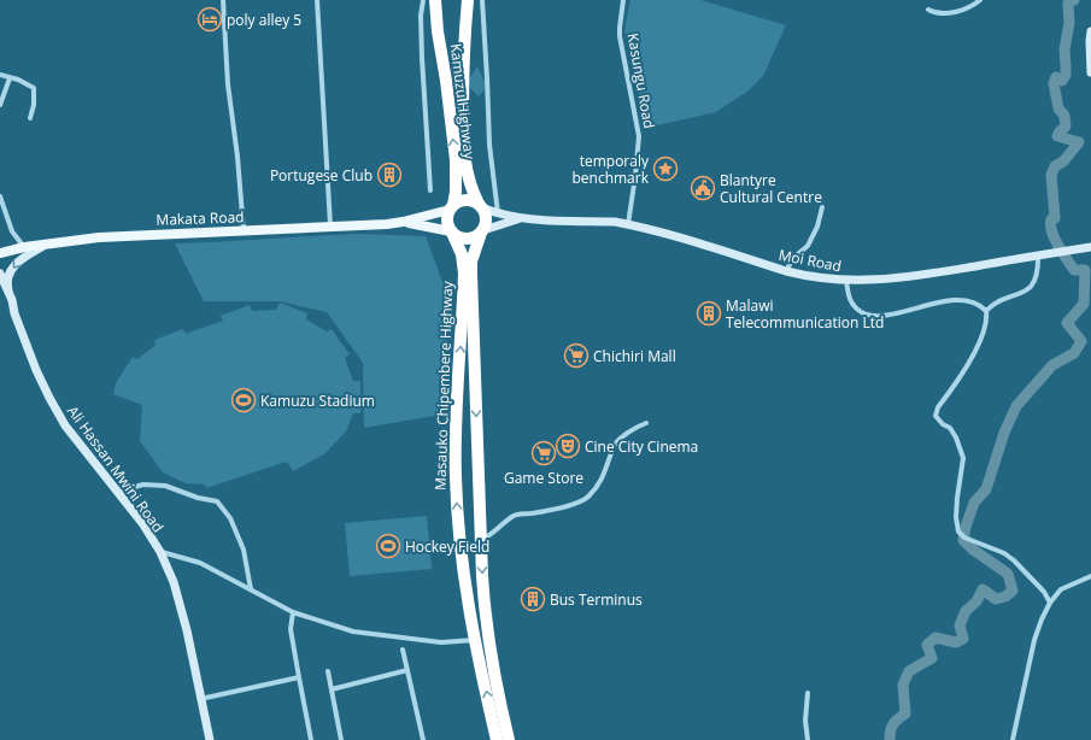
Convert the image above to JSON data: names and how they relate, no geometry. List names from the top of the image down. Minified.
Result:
{"streets":{"highway":["Kamuzu Highway","Masauko Chipembere Highway"],"main road":["Makata Road","Moi Road","Ali Hassan Mwini Road"],"street":["Kasungu Road"]},"crossings":[["Kasungu Road","Moi Road"],["Kamuzu Highway","Makata Road"],["Kamuzu Highway","Masauko Chipembere Highway"],["Makata Road","Masauko Chipembere Highway"]],"places":{"hotel":["poly alley 5"],"place":["temporaly benchmark"],"building":["Portugese Club","Malawi Telecommunication Ltd","Bus Terminus"],"public building":["Blantyre Cultural Centre"],"supermarket":["Chichiri Mall","Game Store"],"sports":["Kamuzu Stadium","Hockey Field"],"theatre":["Cine City Cinema"]}}
